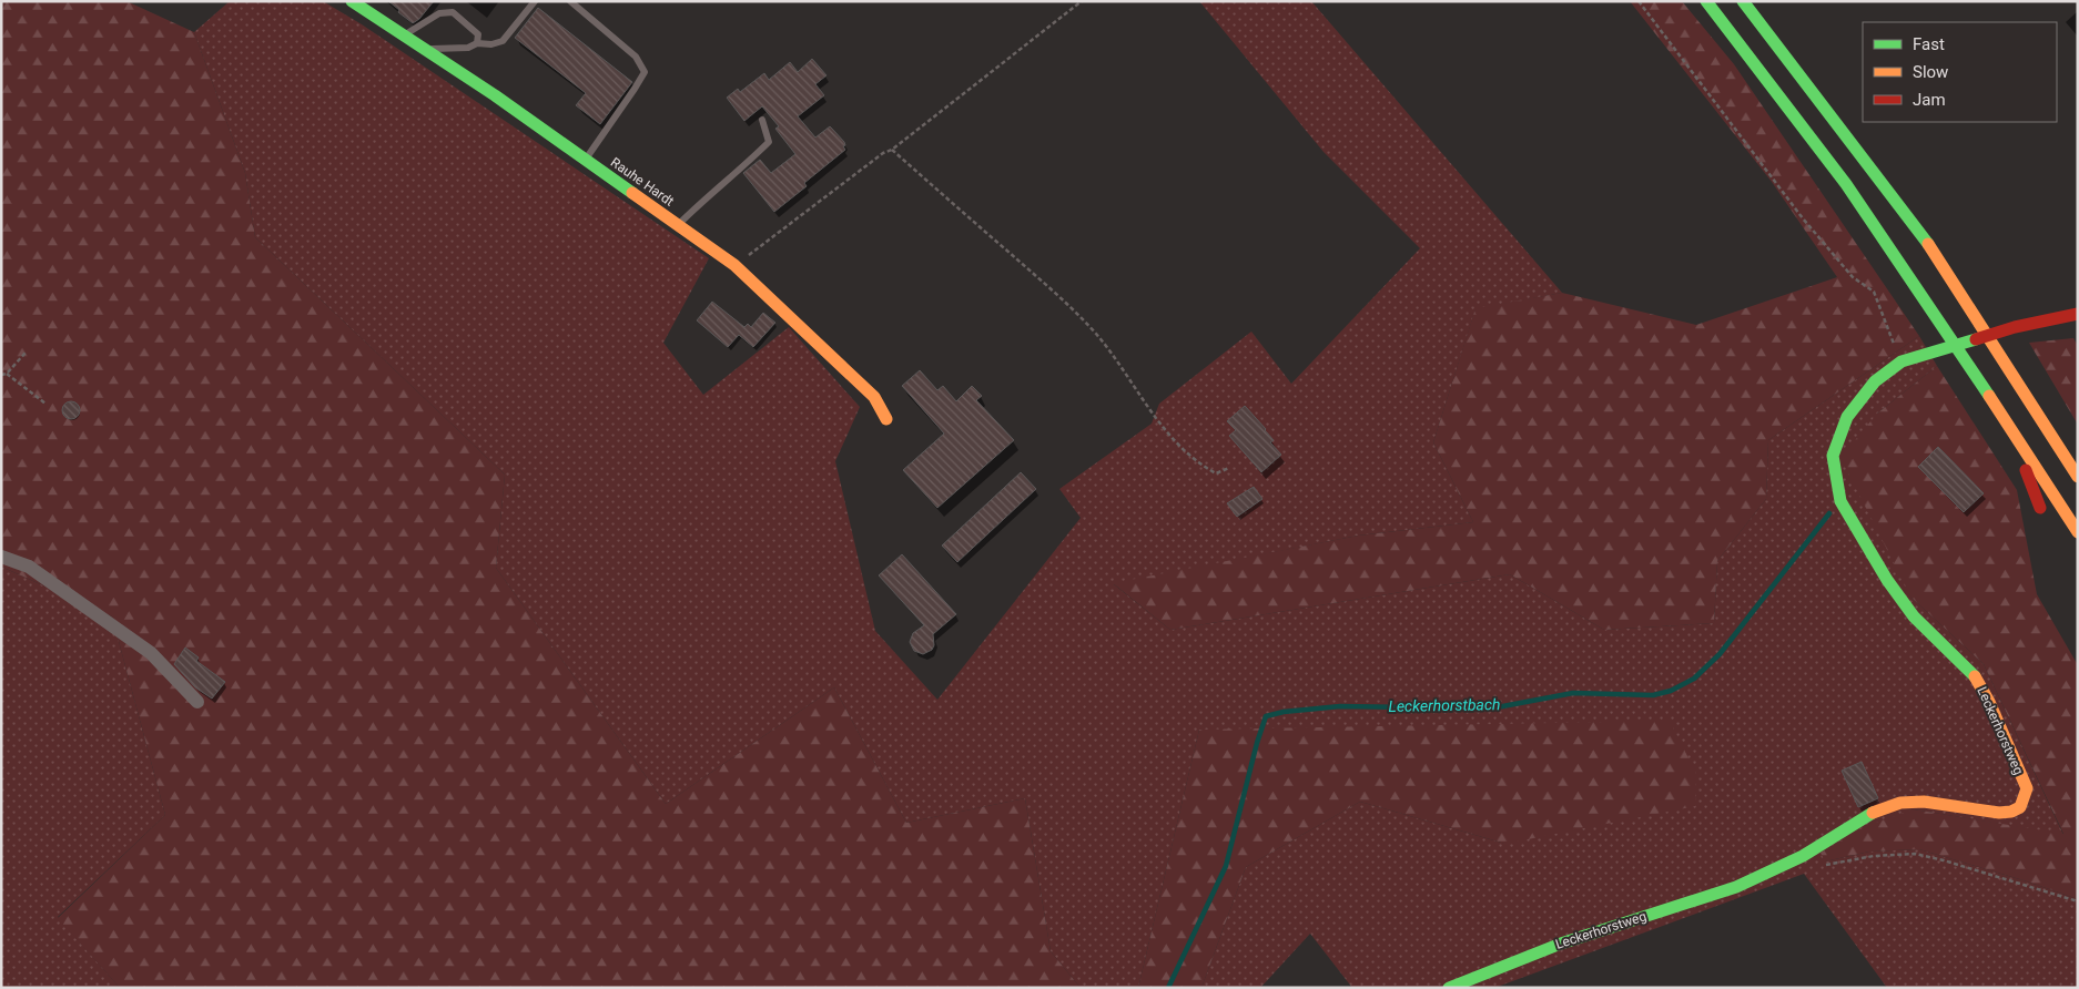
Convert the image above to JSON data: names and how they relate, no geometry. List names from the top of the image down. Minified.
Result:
{"streets":{"main road":["Rauhe Hardt","Leckerhorstweg"]},"water":["Leckerhorstbach"],"legend":["Fast","Slow","Jam"]}
